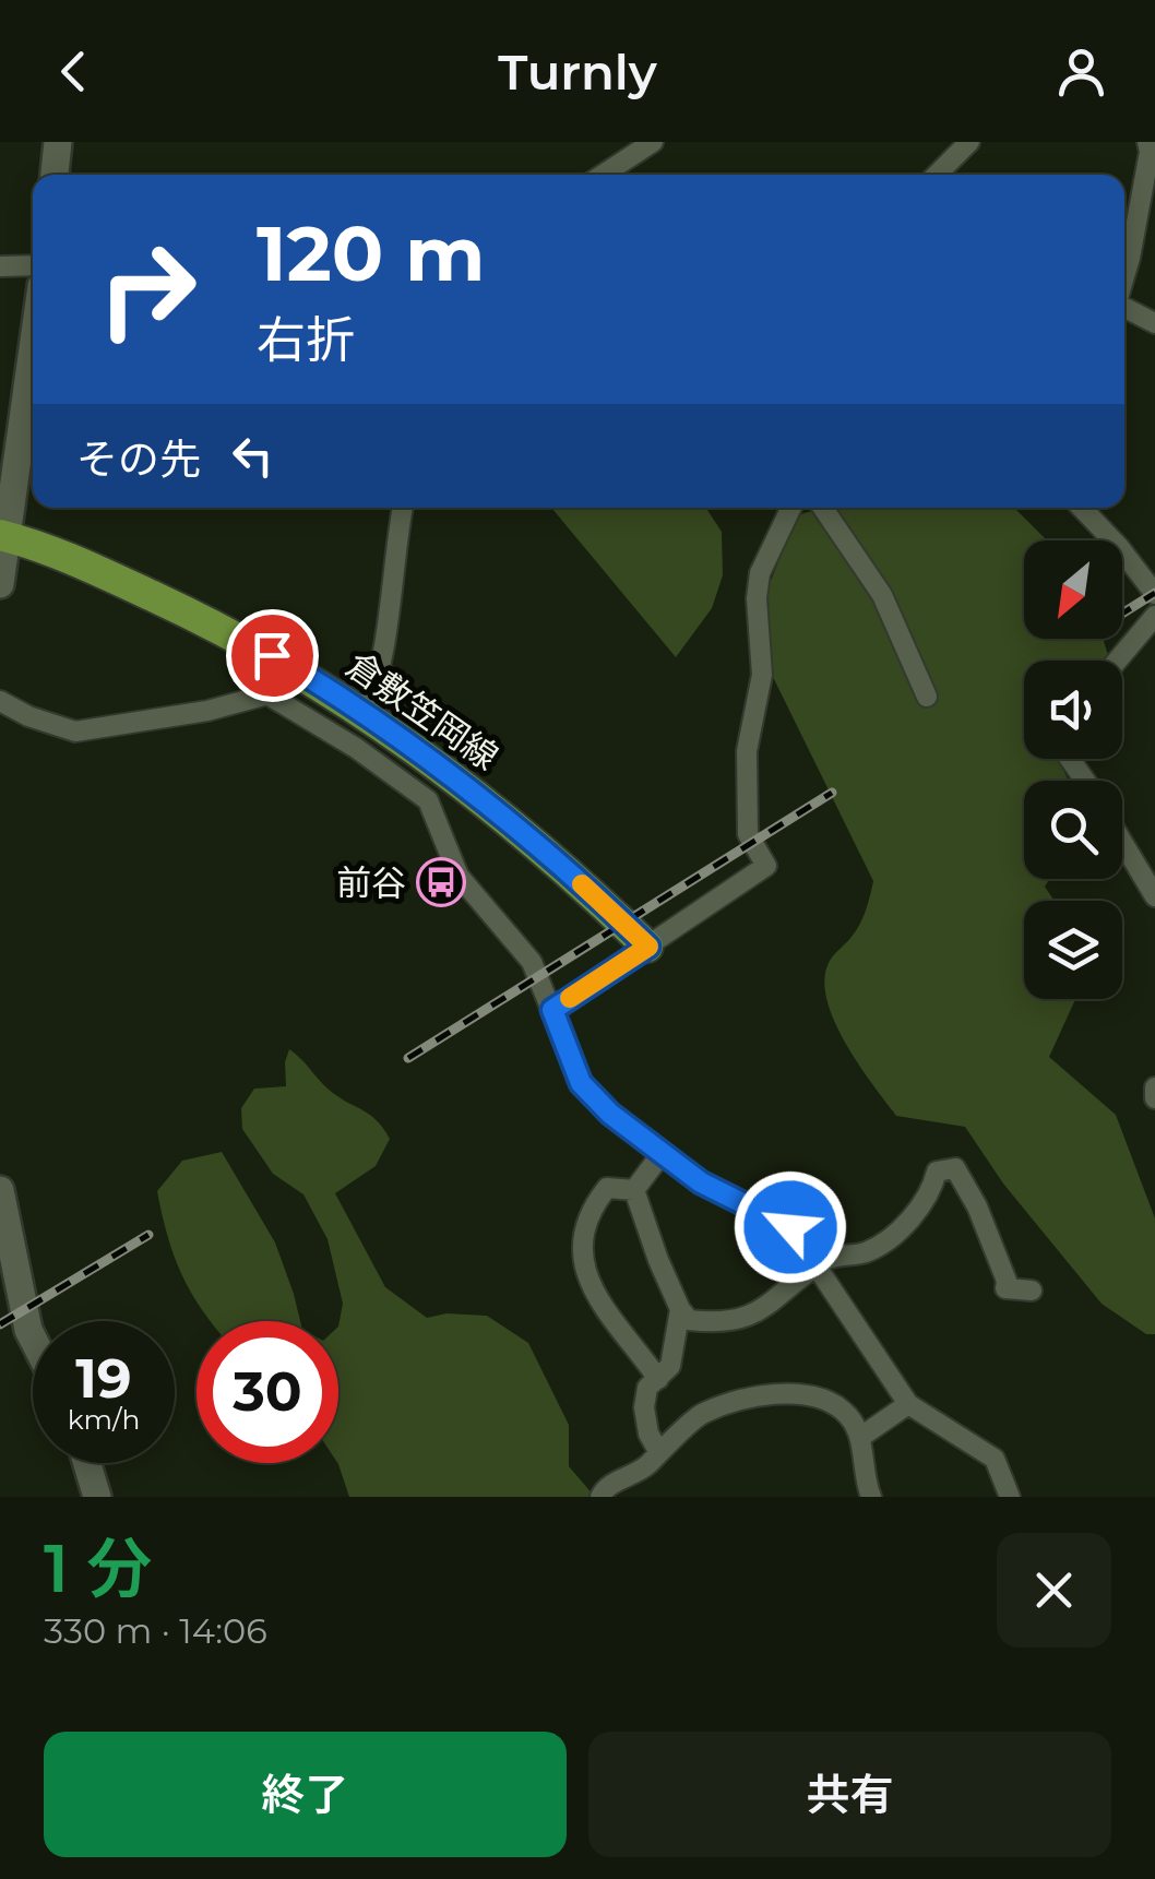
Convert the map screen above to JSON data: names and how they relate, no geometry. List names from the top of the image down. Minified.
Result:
{"streets":{"main road":["倉敷笠岡線"]},"places":{"bus stop":["前谷"]},"north":"bottom left","page":{"header":"Turnly","turn":["120 m","右折"],"then":"その先","speed":"19 km/h","limit":"30","heading":["1 分","330 m · 14:06"],"buttons":["終了","共有"]}}
